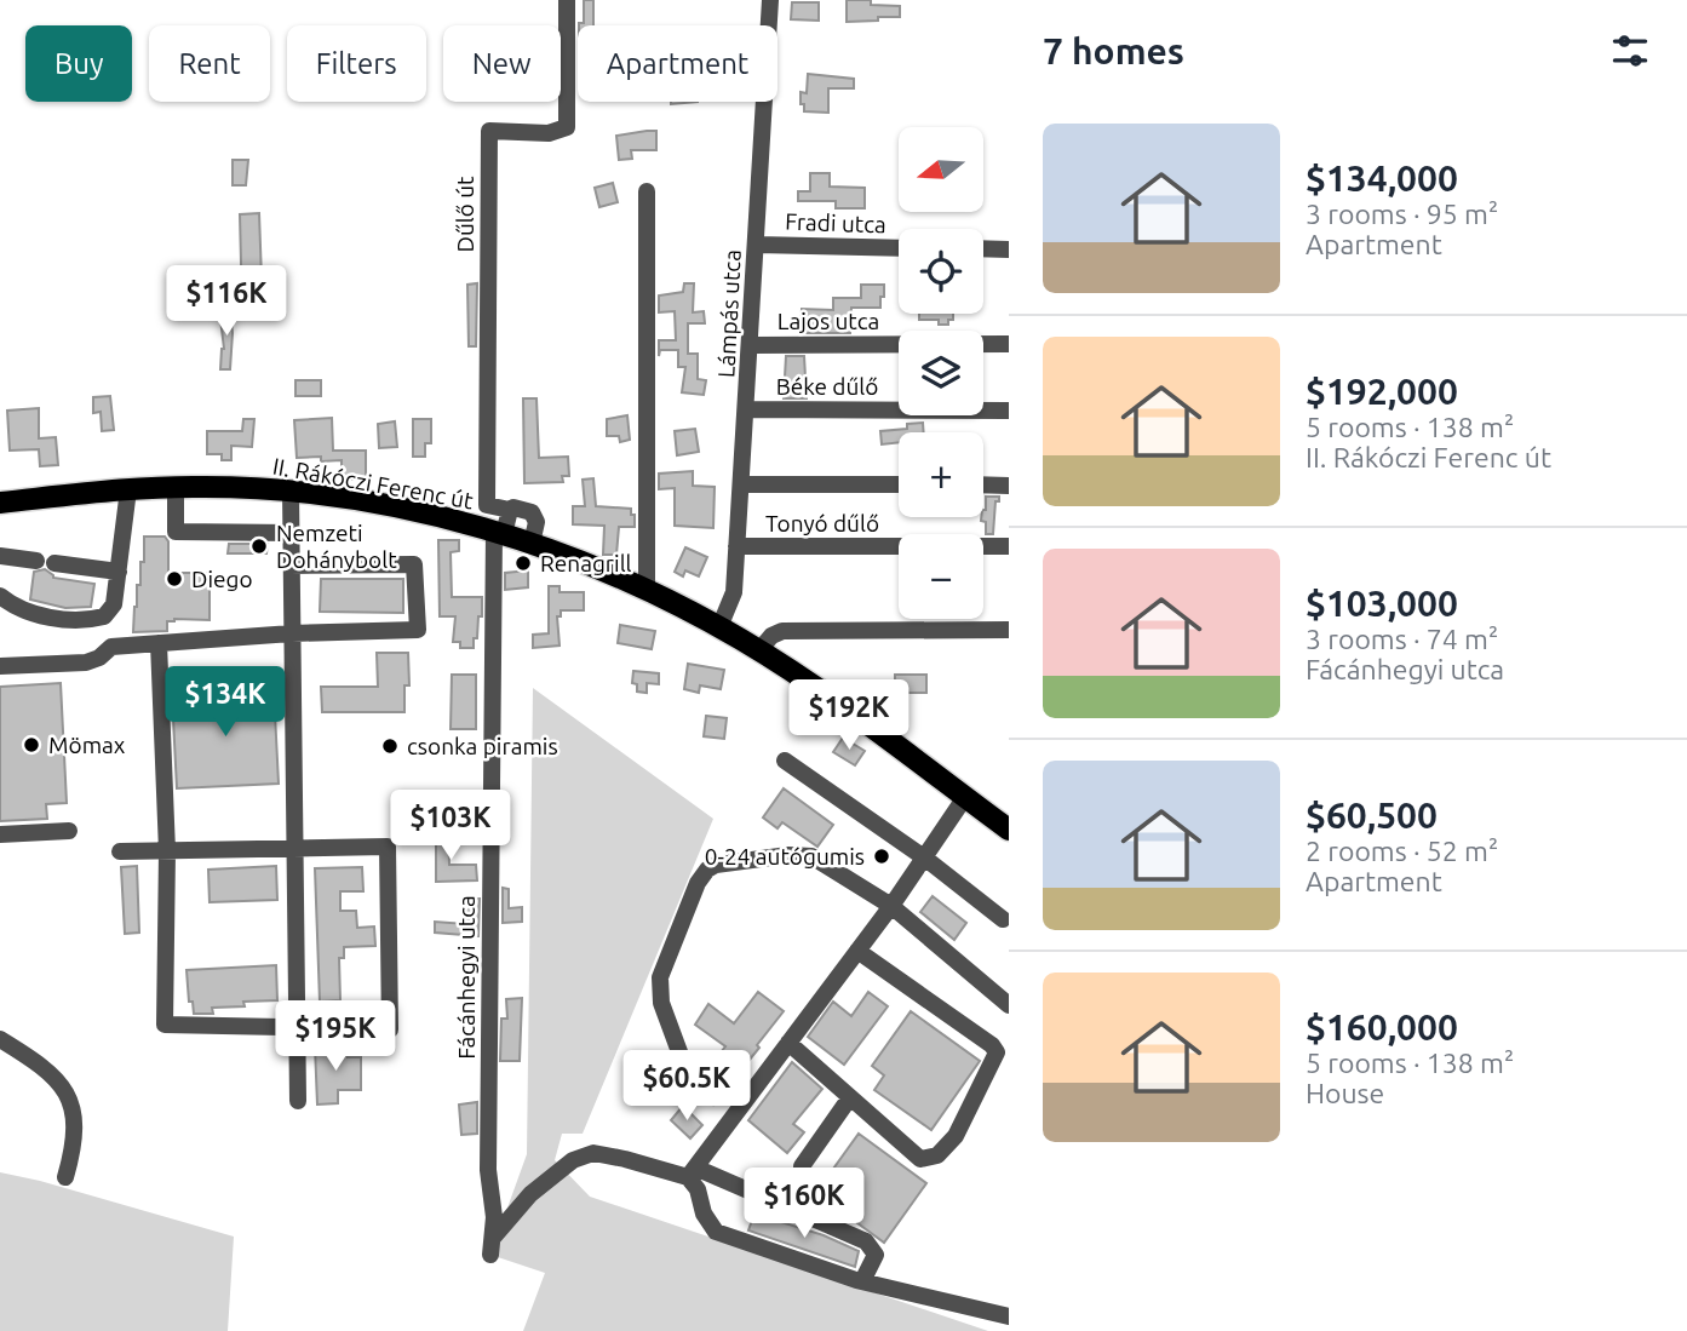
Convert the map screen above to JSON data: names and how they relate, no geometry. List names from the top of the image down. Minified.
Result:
{"streets":{"main road":["II. Rákóczi Ferenc út"],"street":["Dűlő út","Fradi utca","Lámpás utca","Lajos utca","Béke dűlő","Tonyó dűlő","Fácánhegyi utca"]},"crossings":[["Dűlő út","Fácánhegyi utca"],["Fradi utca","Lámpás utca"],["Lámpás utca","Lajos utca"],["Lámpás utca","Béke dűlő"],["Lámpás utca","II. Rákóczi Ferenc út"],["Lámpás utca","Tonyó dűlő"],["II. Rákóczi Ferenc út","Fácánhegyi utca"]],"places":["Nemzeti Dohánybolt","Renagrill","Diego","Mömax","csonka piramis","0-24 autógumis"],"north":"left","page":{"heading":"7 homes","chip":["Buy","Rent","Filters","New","Apartment"],"list":[{"name":"$134,000","note":"3 rooms · 95 m² · Apartment"},{"name":"$192,000","note":"5 rooms · 138 m² · II. Rákóczi Ferenc út"},{"name":"$103,000","note":"3 rooms · 74 m² · Fácánhegyi utca"},{"name":"$60,500","note":"2 rooms · 52 m² · Apartment"},{"name":"$160,000","note":"5 rooms · 138 m² · House"}],"map_buttons":["+","−"],"price":["$116K","$134K","$192K","$103K","$195K","$60.5K","$160K"]}}
